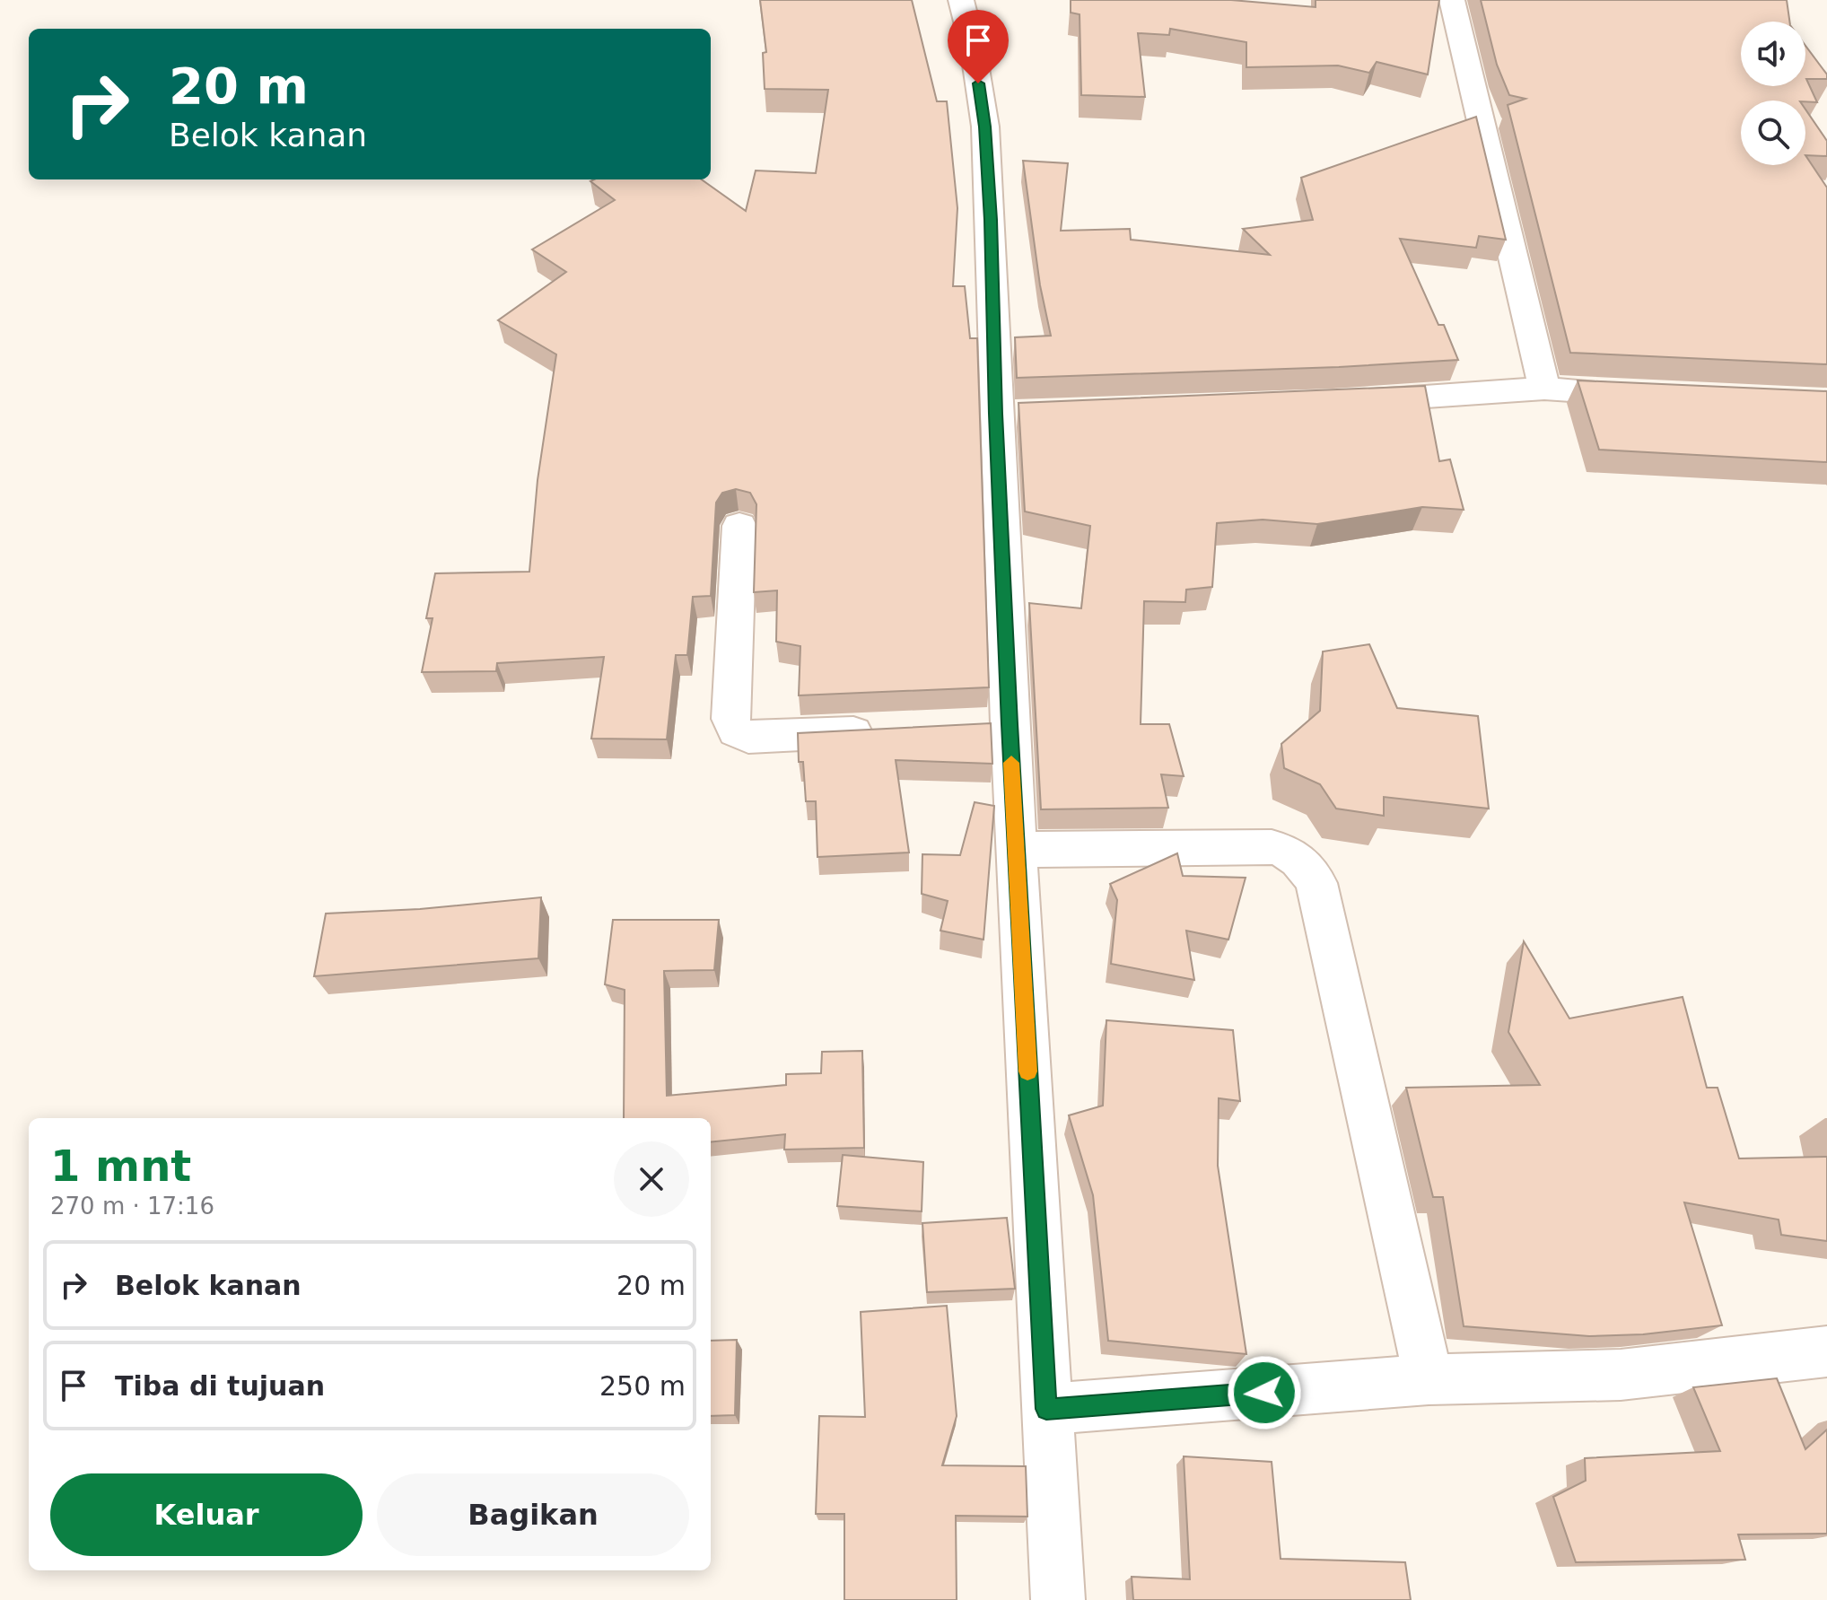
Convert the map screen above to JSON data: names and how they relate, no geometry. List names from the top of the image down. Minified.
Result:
{"page":{"turn":["20 m","Belok kanan"],"heading":["1 mnt","270 m · 17:16"],"list":[{"name":"Belok kanan","value":"20 m"},{"name":"Tiba di tujuan","value":"250 m"}],"buttons":["Keluar","Bagikan"]}}
